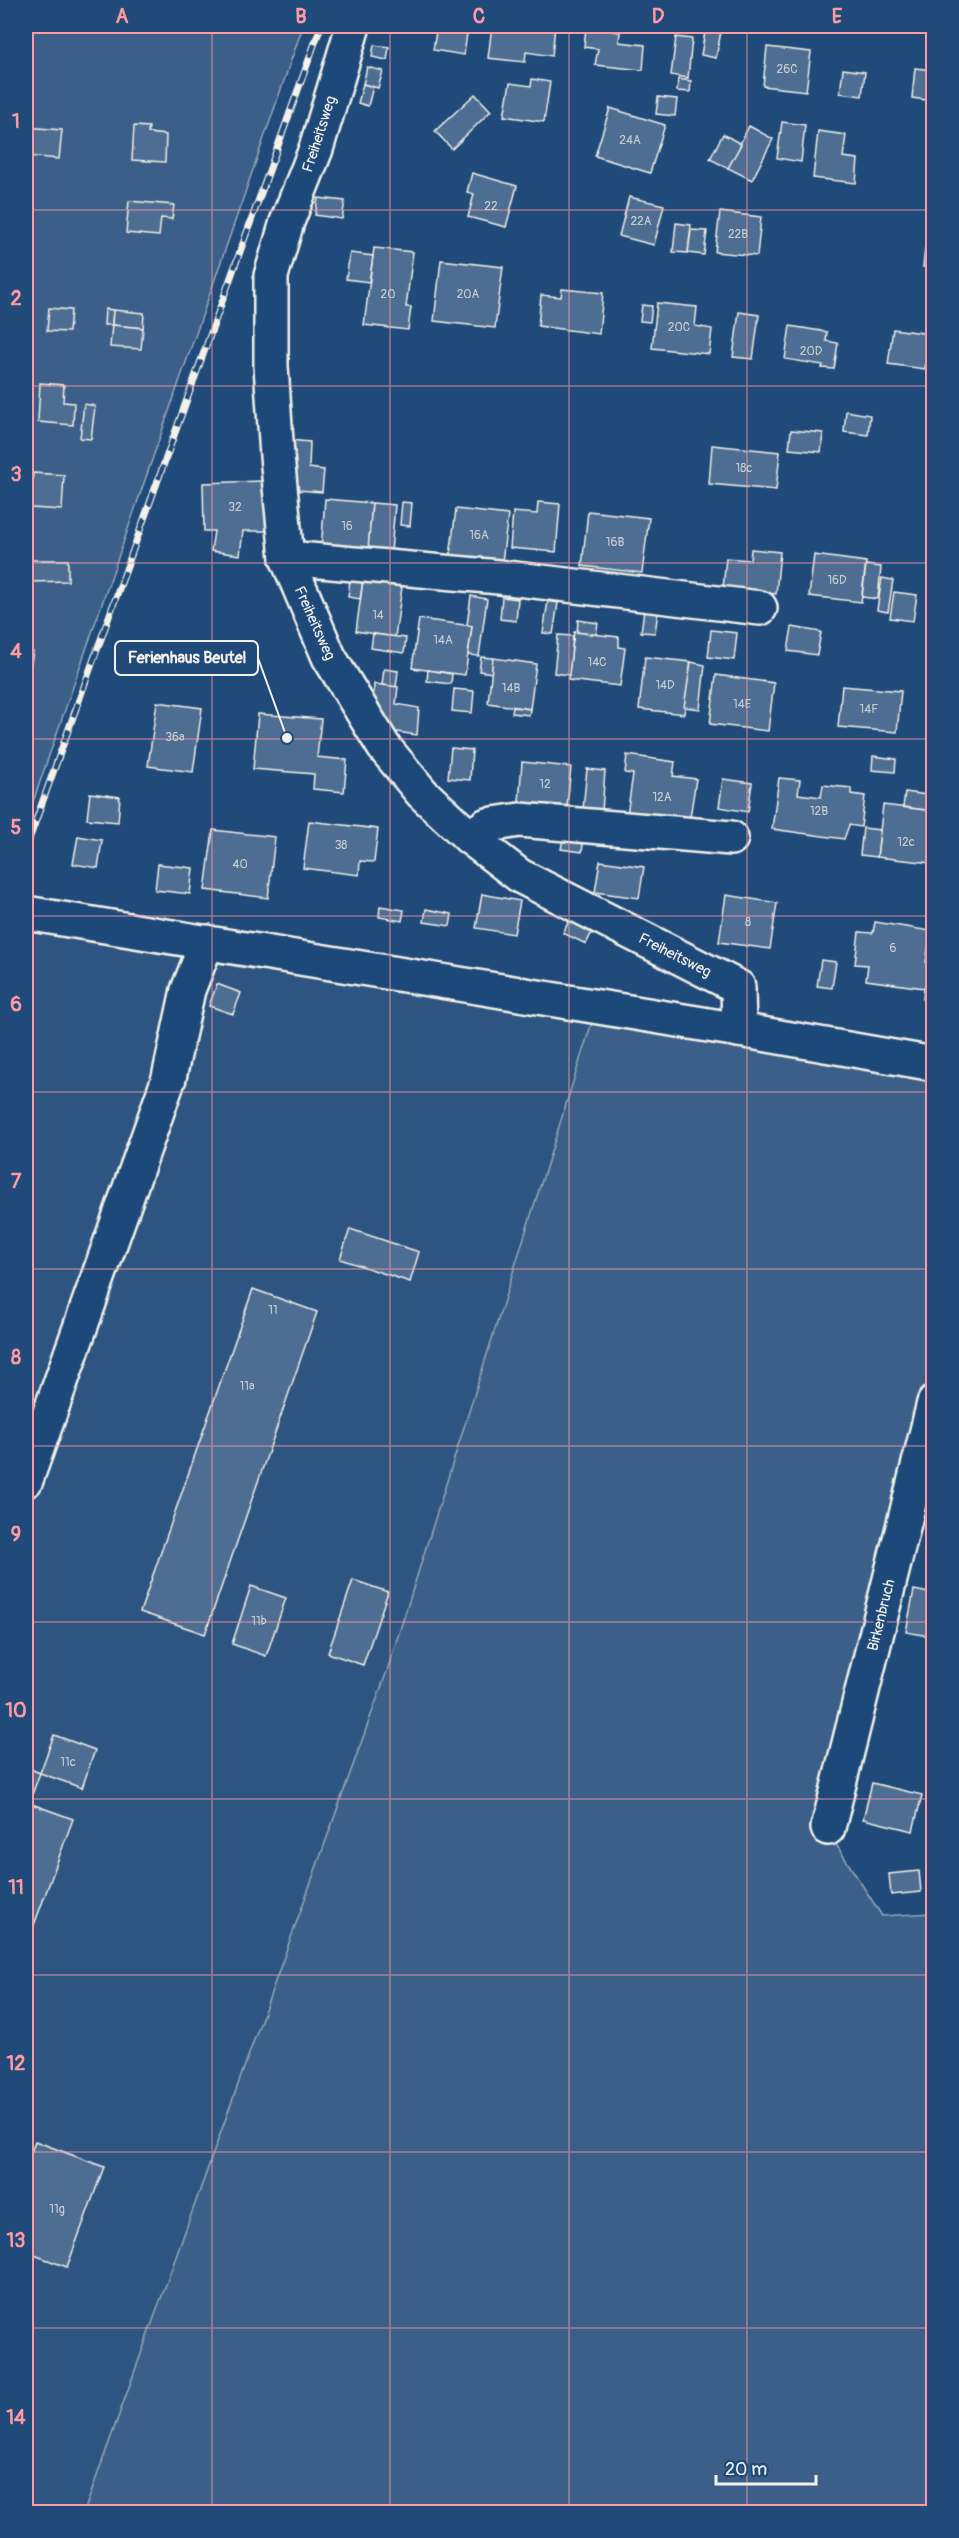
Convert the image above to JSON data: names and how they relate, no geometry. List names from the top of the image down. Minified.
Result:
{"streets":{"street":["Freiheitsweg","Birkenbruch"]},"places":["Ferienhaus Beutel"],"house_numbers":["26C","24A","22","22A","22B","20","20A","20C","20D","18c","32","16","16A","16B","16D","14","14A","14C","14D","14B","14E","14F","36a","12","12A","12B","12c","38","40","8","6","11","11a","11b","11c","11g"],"scale_bar":"20 m","grid":{"columns":["A","B","C","D","E"],"rows":["1","2","3","4","5","6","7","8","9","10","11","12","13","14"]}}
